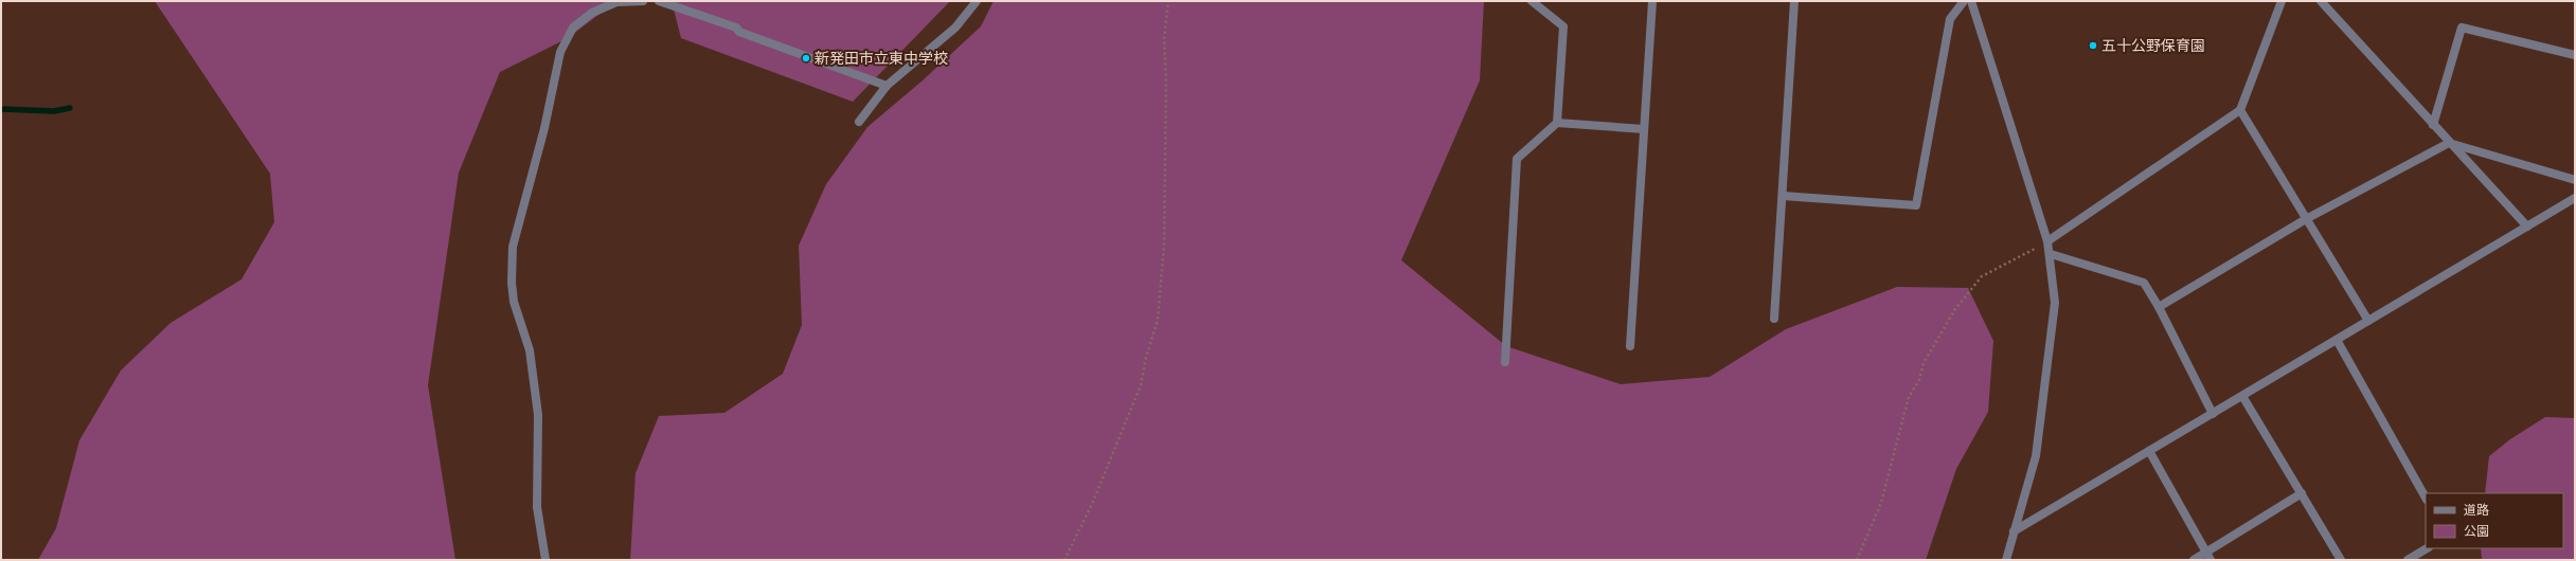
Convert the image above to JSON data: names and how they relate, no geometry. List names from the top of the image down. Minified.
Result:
{"places":["五十公野保育園","新発田市立東中学校"],"legend":["道路","公園"]}
